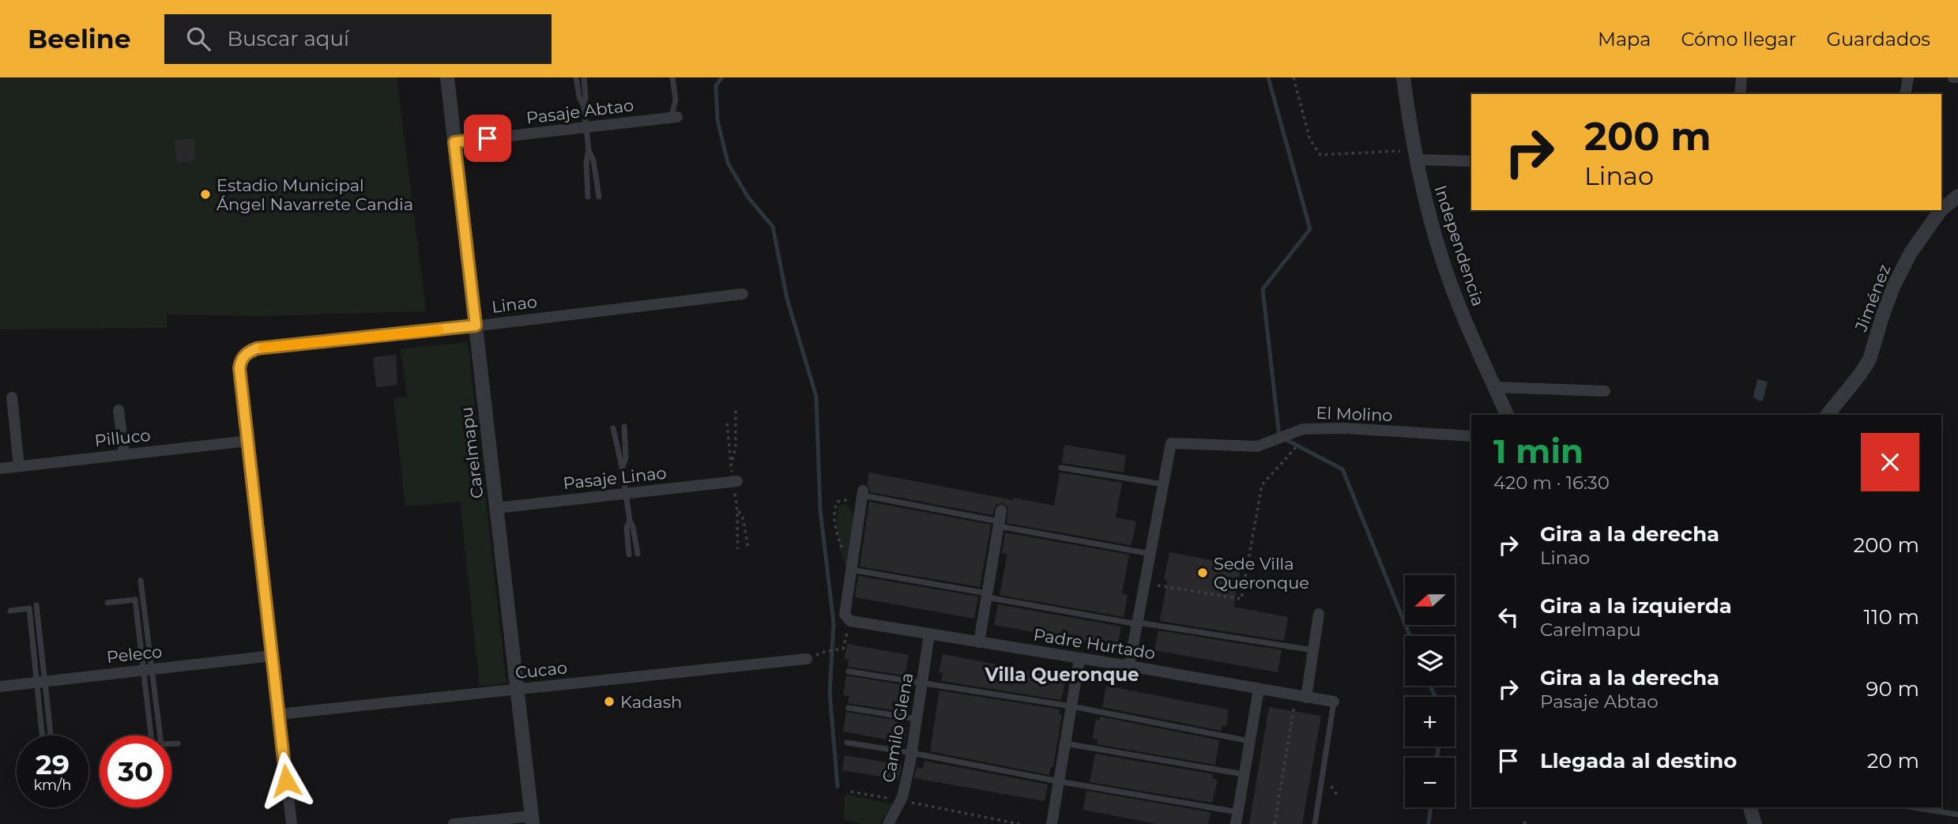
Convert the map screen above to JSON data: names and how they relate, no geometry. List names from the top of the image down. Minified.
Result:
{"streets":{"street":["Pasaje Abtao","Independencia","Jiménez","Linao","El Molino","Pilluco","Carelmapu","Pasaje Linao","Padre Hurtado","Peleco","Cucao","Camilo Glena"]},"crossings":[["Pasaje Abtao","Carelmapu"],["Linao","Pilluco"],["Linao","Carelmapu"],["Carelmapu","Pasaje Linao"],["Carelmapu","Cucao"],["Padre Hurtado","Camilo Glena"]],"districts":["Villa Queronque"],"places":["Estadio Municipal Ángel Navarrete Candia","Sede Villa Queronque","Kadash"],"north":"left","page":{"header":"Beeline","search":"Buscar aquí","nav":["Mapa","Cómo llegar","Guardados"],"turn":["200 m","Linao"],"heading":["1 min","420 m · 16:30"],"list":[{"name":"Gira a la derecha","note":"Linao","value":"200 m"},{"name":"Gira a la izquierda","note":"Carelmapu","value":"110 m"},{"name":"Gira a la derecha","note":"Pasaje Abtao","value":"90 m"},{"name":"Llegada al destino","value":"20 m"}],"map_buttons":["+","−"],"speed":"29 km/h","limit":"30"}}
